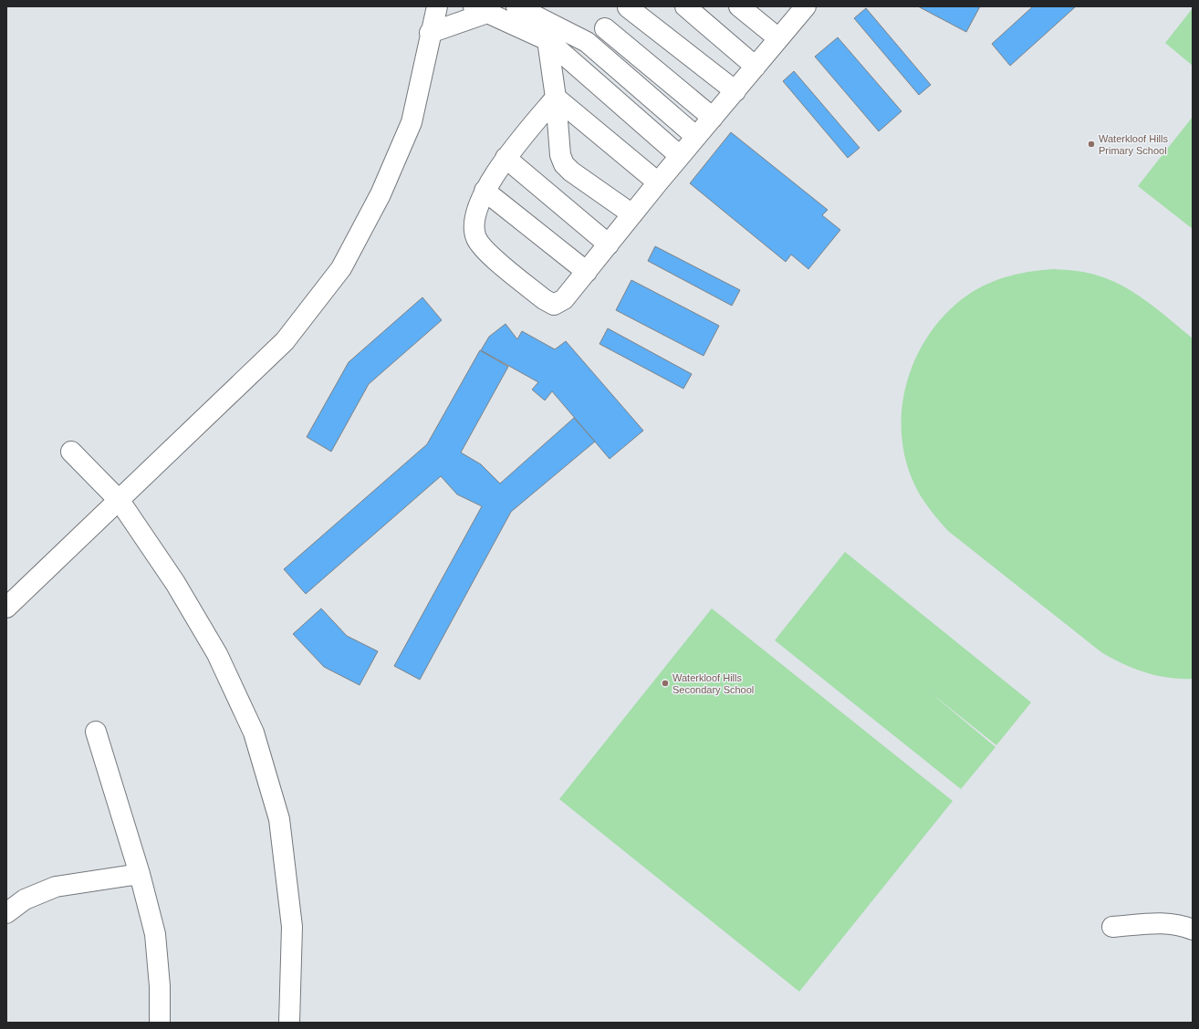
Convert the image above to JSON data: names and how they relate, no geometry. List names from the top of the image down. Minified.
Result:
{"places":["Waterkloof Hills Primary School","Waterkloof Hills Secondary School"]}
